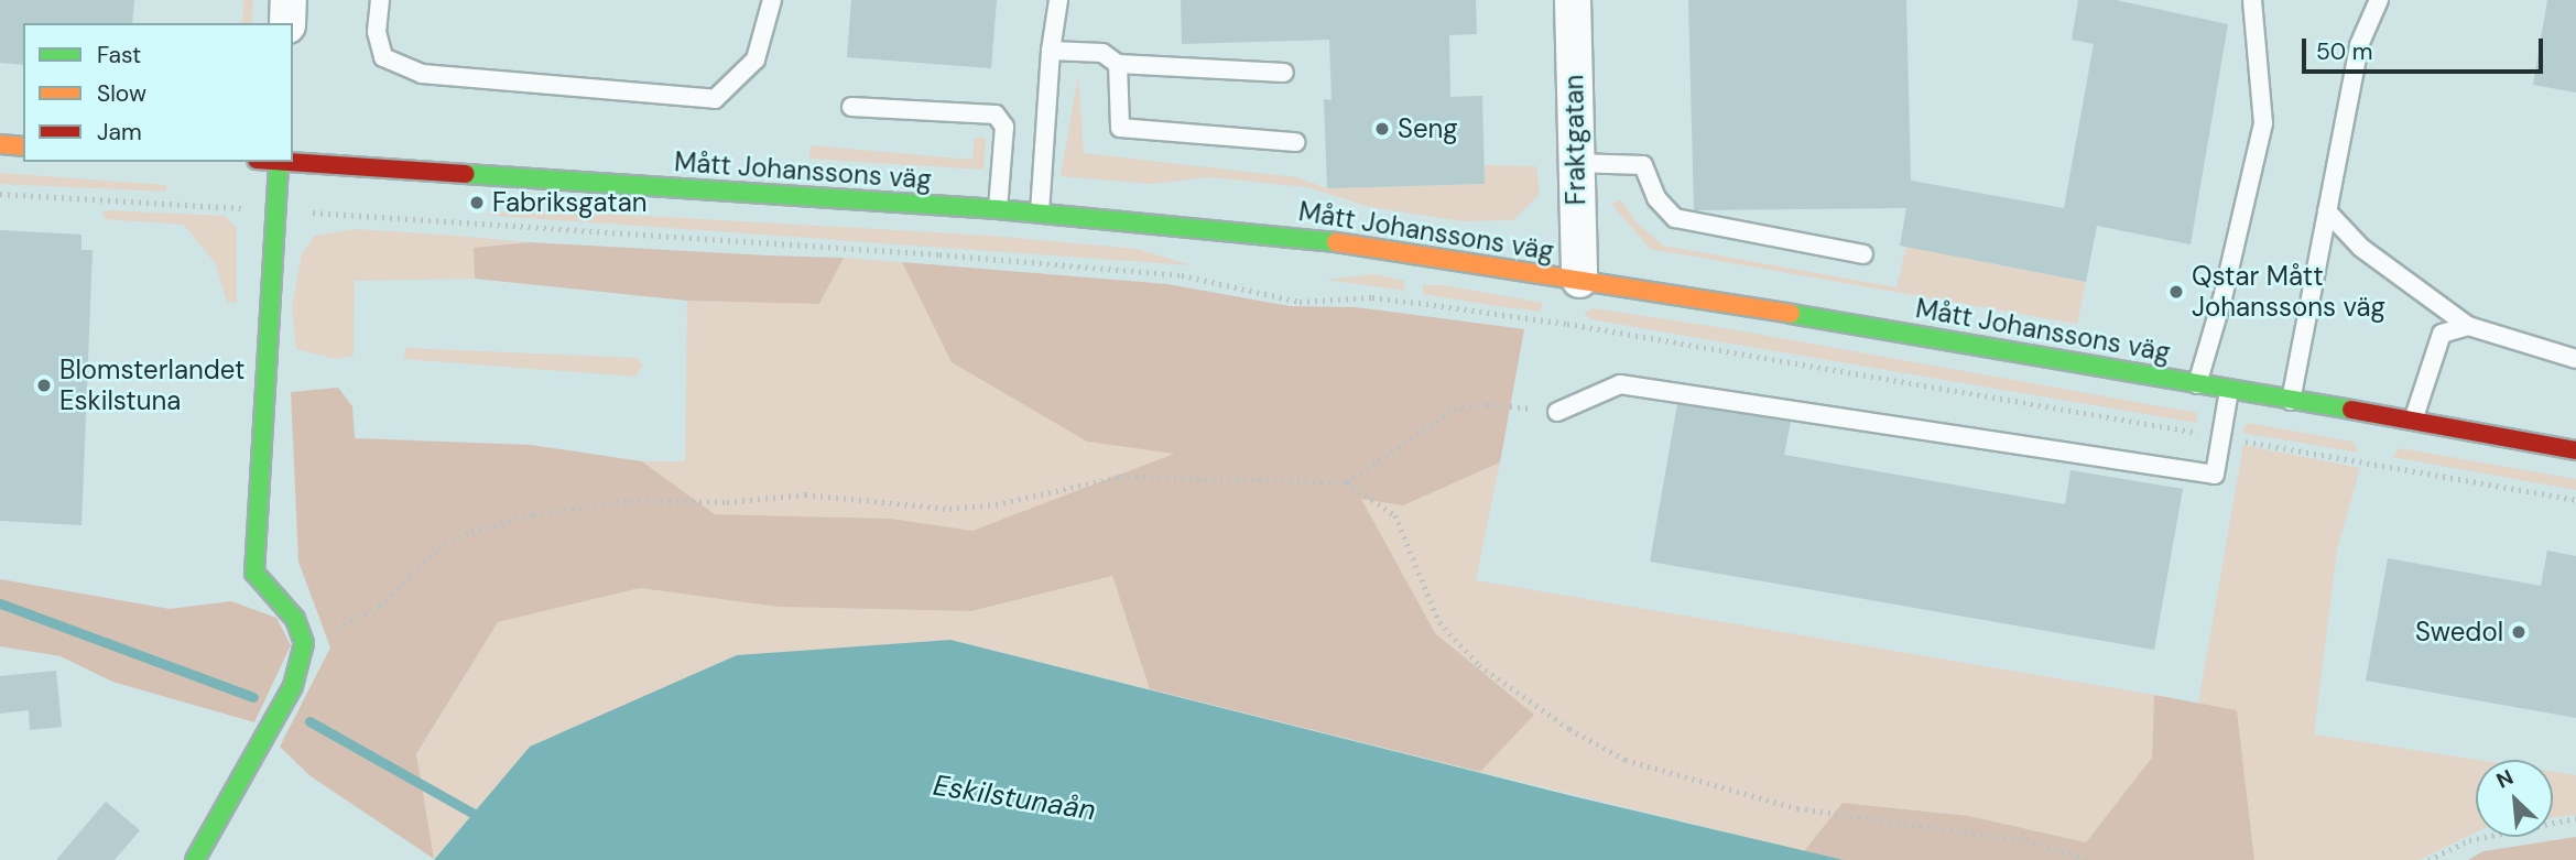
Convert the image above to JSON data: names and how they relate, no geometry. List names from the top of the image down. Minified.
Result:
{"streets":{"street":["Fraktgatan","Mått Johanssons väg"]},"crossings":[["Fraktgatan","Mått Johanssons väg"]],"water":["Eskilstunaån"],"places":["Seng","Fabriksgatan","Qstar Mått Johanssons väg","Blomsterlandet Eskilstuna","Swedol"],"legend":["Fast","Slow","Jam"],"scale_bar":"50 m","north":"top left"}
